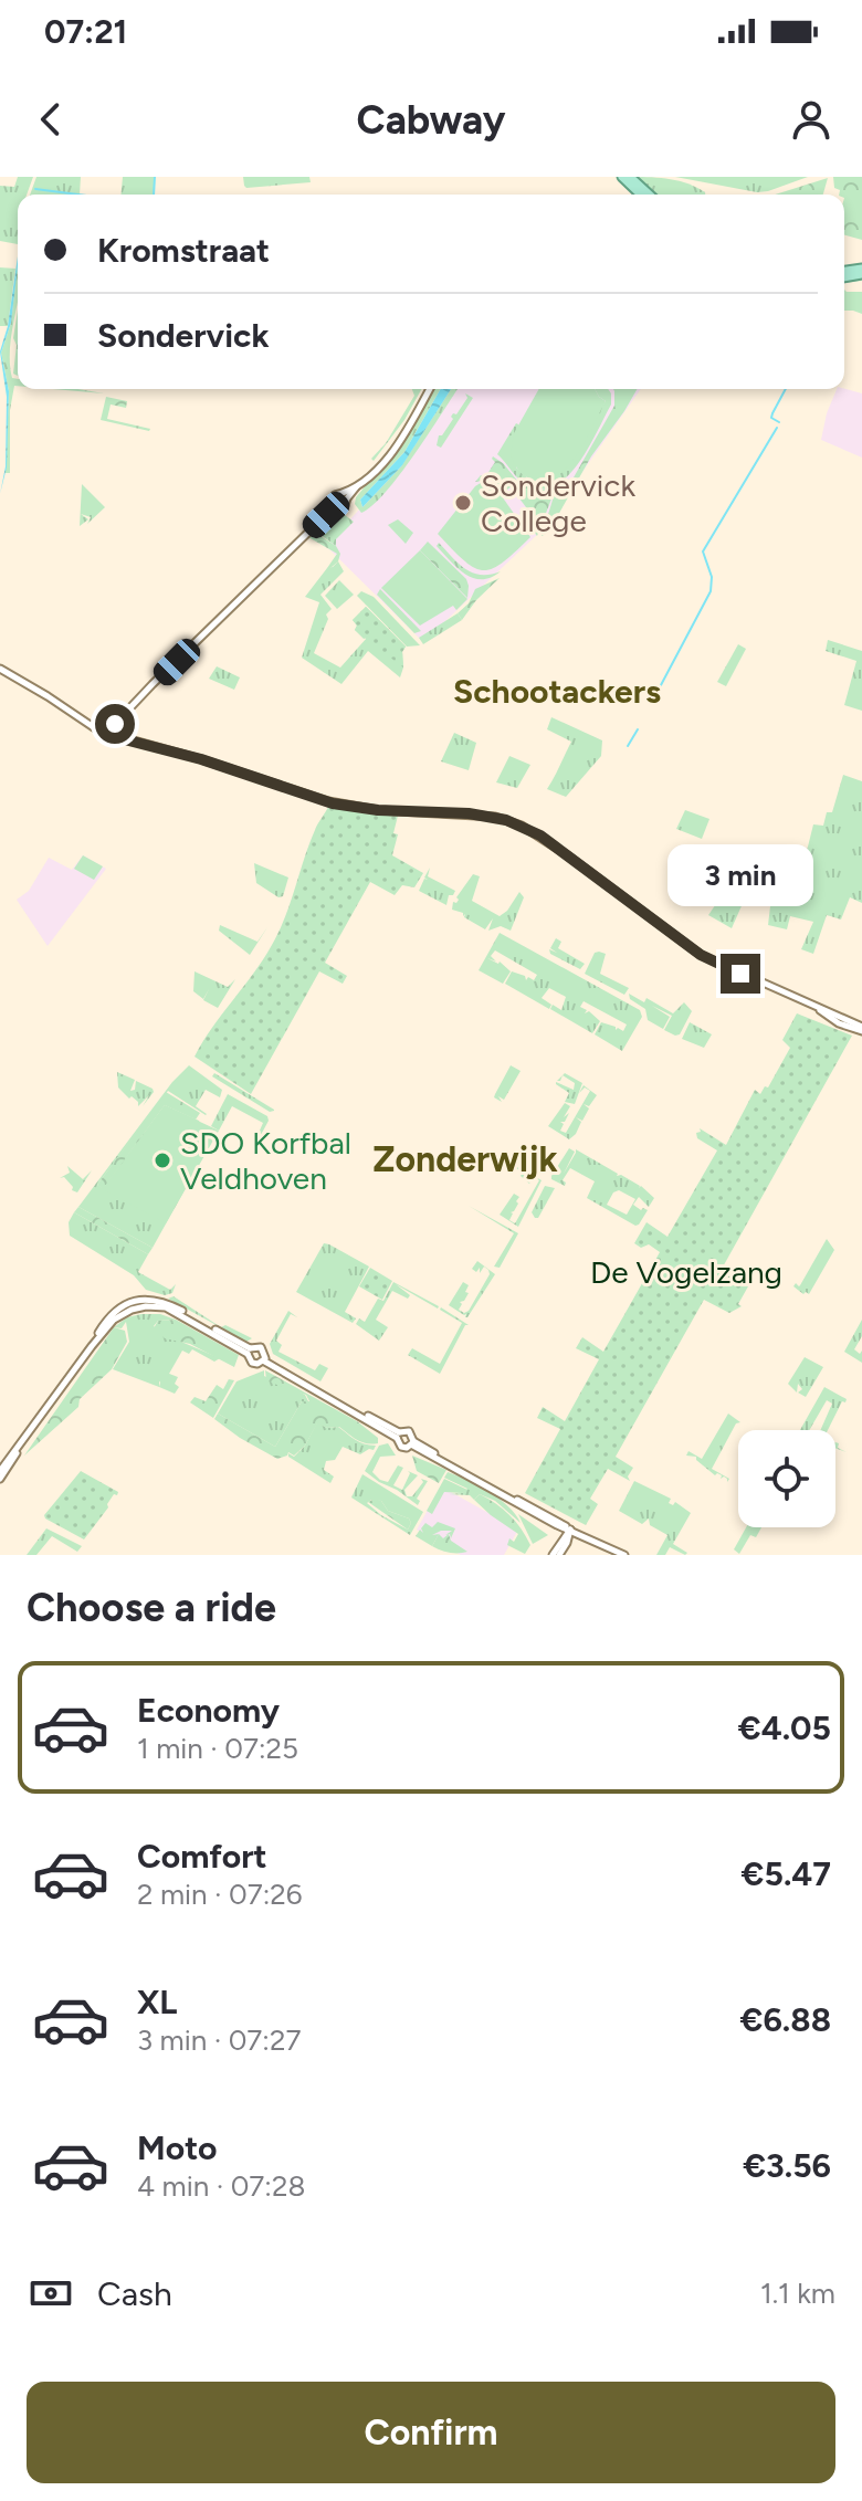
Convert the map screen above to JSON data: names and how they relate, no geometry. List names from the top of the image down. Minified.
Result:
{"districts":["Schootackers","Zonderwijk"],"parks":["De Vogelzang"],"places":["Sondervick College","SDO Korfbal Veldhoven"],"page":{"status":"07:21","header":"Cabway","banner":["Kromstraat","Sondervick"],"bubble":"3 min","heading":"Choose a ride","list":[{"name":"Economy","note":"1 min · 07:25","value":"€4.05"},{"name":"Comfort","note":"2 min · 07:26","value":"€5.47"},{"name":"XL","note":"3 min · 07:27","value":"€6.88"},{"name":"Moto","note":"4 min · 07:28","value":"€3.56"}],"pay":["Cash","1.1 km"],"buttons":"Confirm"}}
